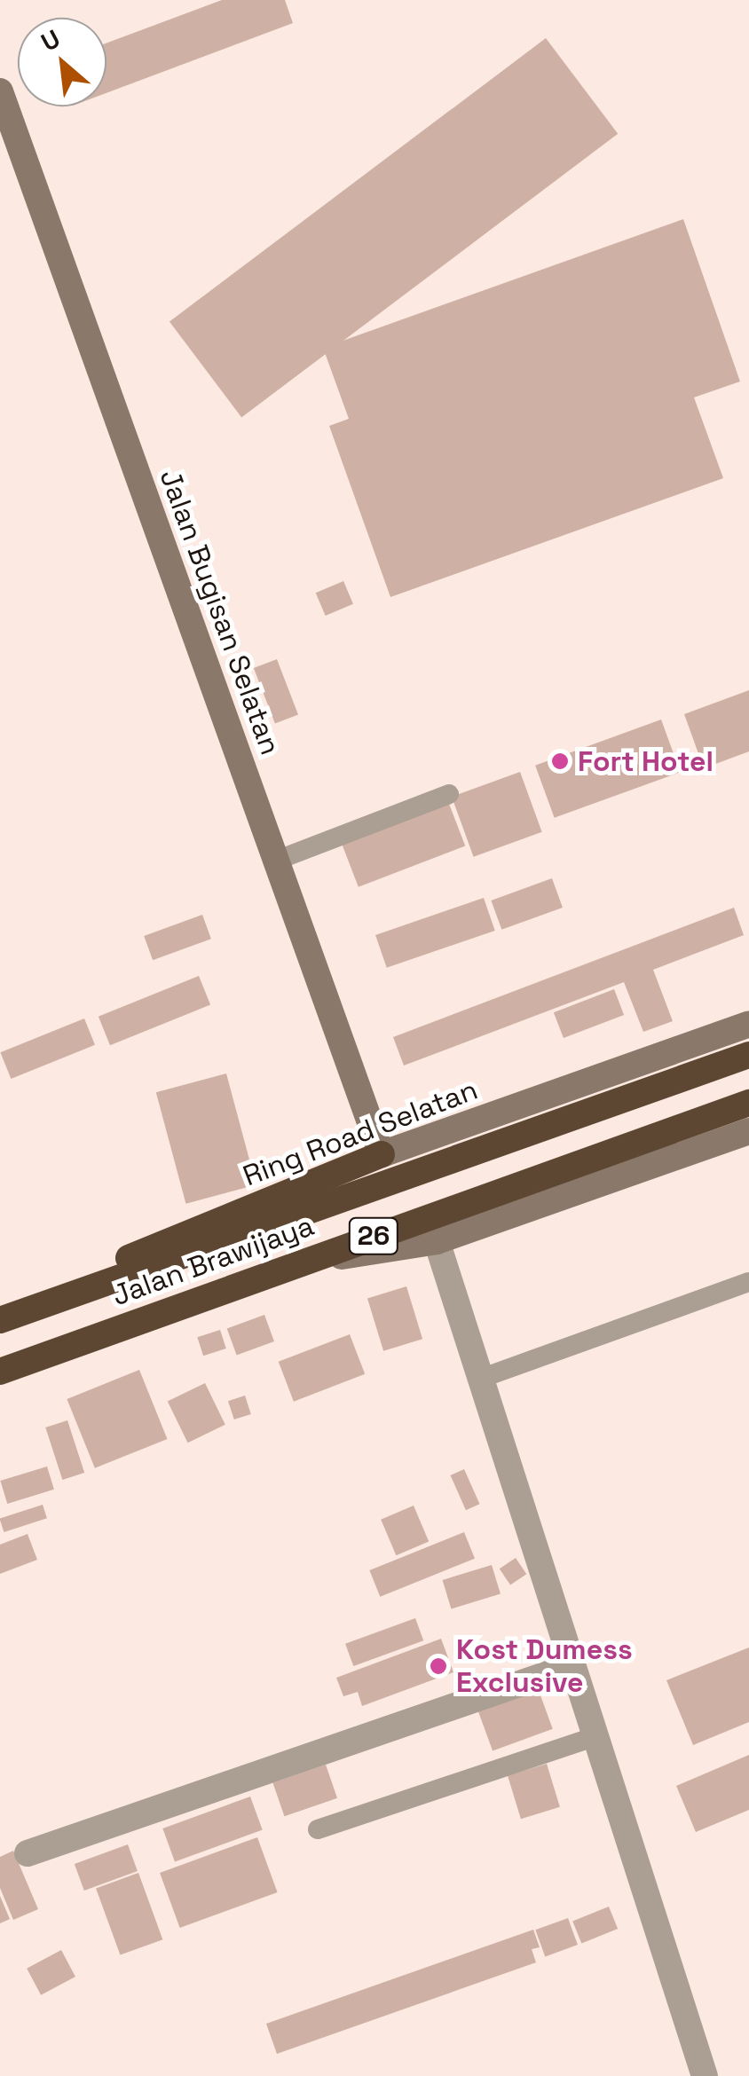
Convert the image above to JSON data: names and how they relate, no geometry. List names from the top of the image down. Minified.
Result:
{"streets":{"highway":["Ring Road Selatan","26","Jalan Brawijaya"],"street":["Jalan Bugisan Selatan"]},"crossings":[["Jalan Bugisan Selatan","Ring Road Selatan"],["Ring Road Selatan","Jalan Brawijaya"]],"places":["Fort Hotel","Kost Dumess Exclusive"],"north":"top left"}
